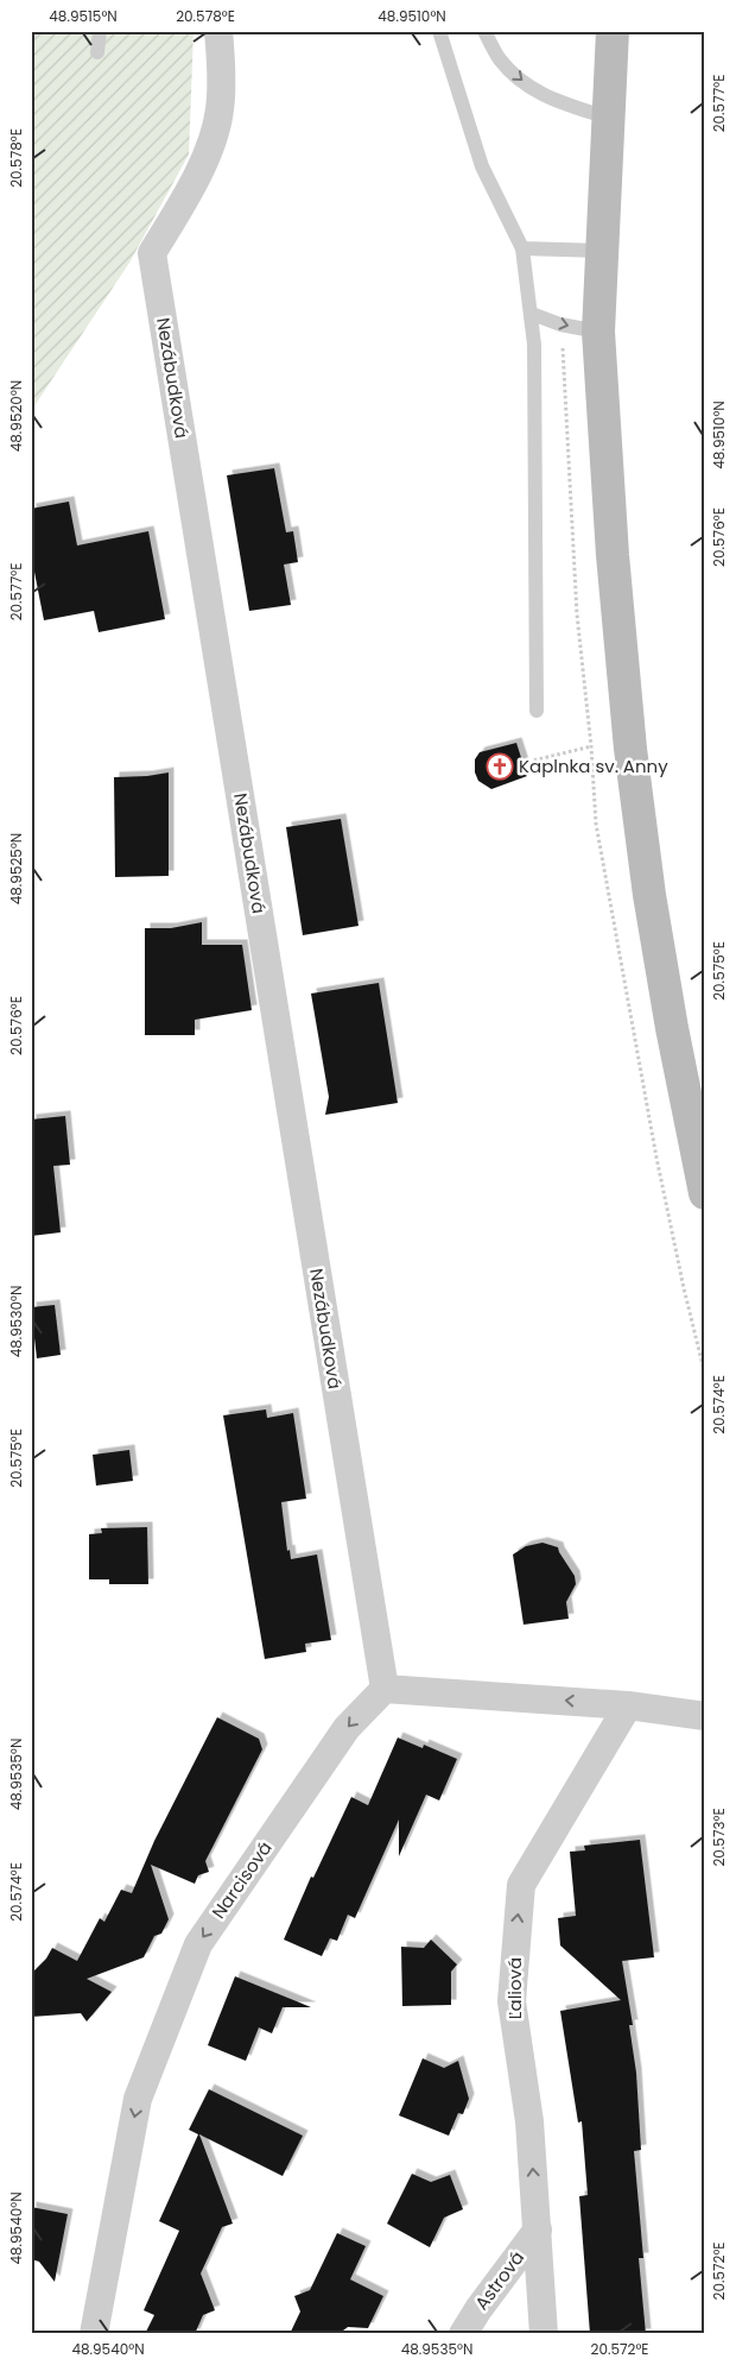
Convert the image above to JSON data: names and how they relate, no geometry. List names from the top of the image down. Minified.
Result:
{"streets":{"street":["Nezábudková","Narcisová","Ľaliová","Astrová"]},"crossings":[["Nezábudková","Narcisová"],["Ľaliová","Astrová"]],"one_way":["Narcisová","Ľaliová"],"places":{"church":["Kaplnka sv. Anny"]},"coordinates":["48.9515°N","20.578°E","48.9510°N","20.577°E","48.9520°N","20.576°E","48.9525°N","20.575°E","48.9530°N","20.574°E","48.9535°N","20.573°E","48.9540°N","20.572°E"]}
